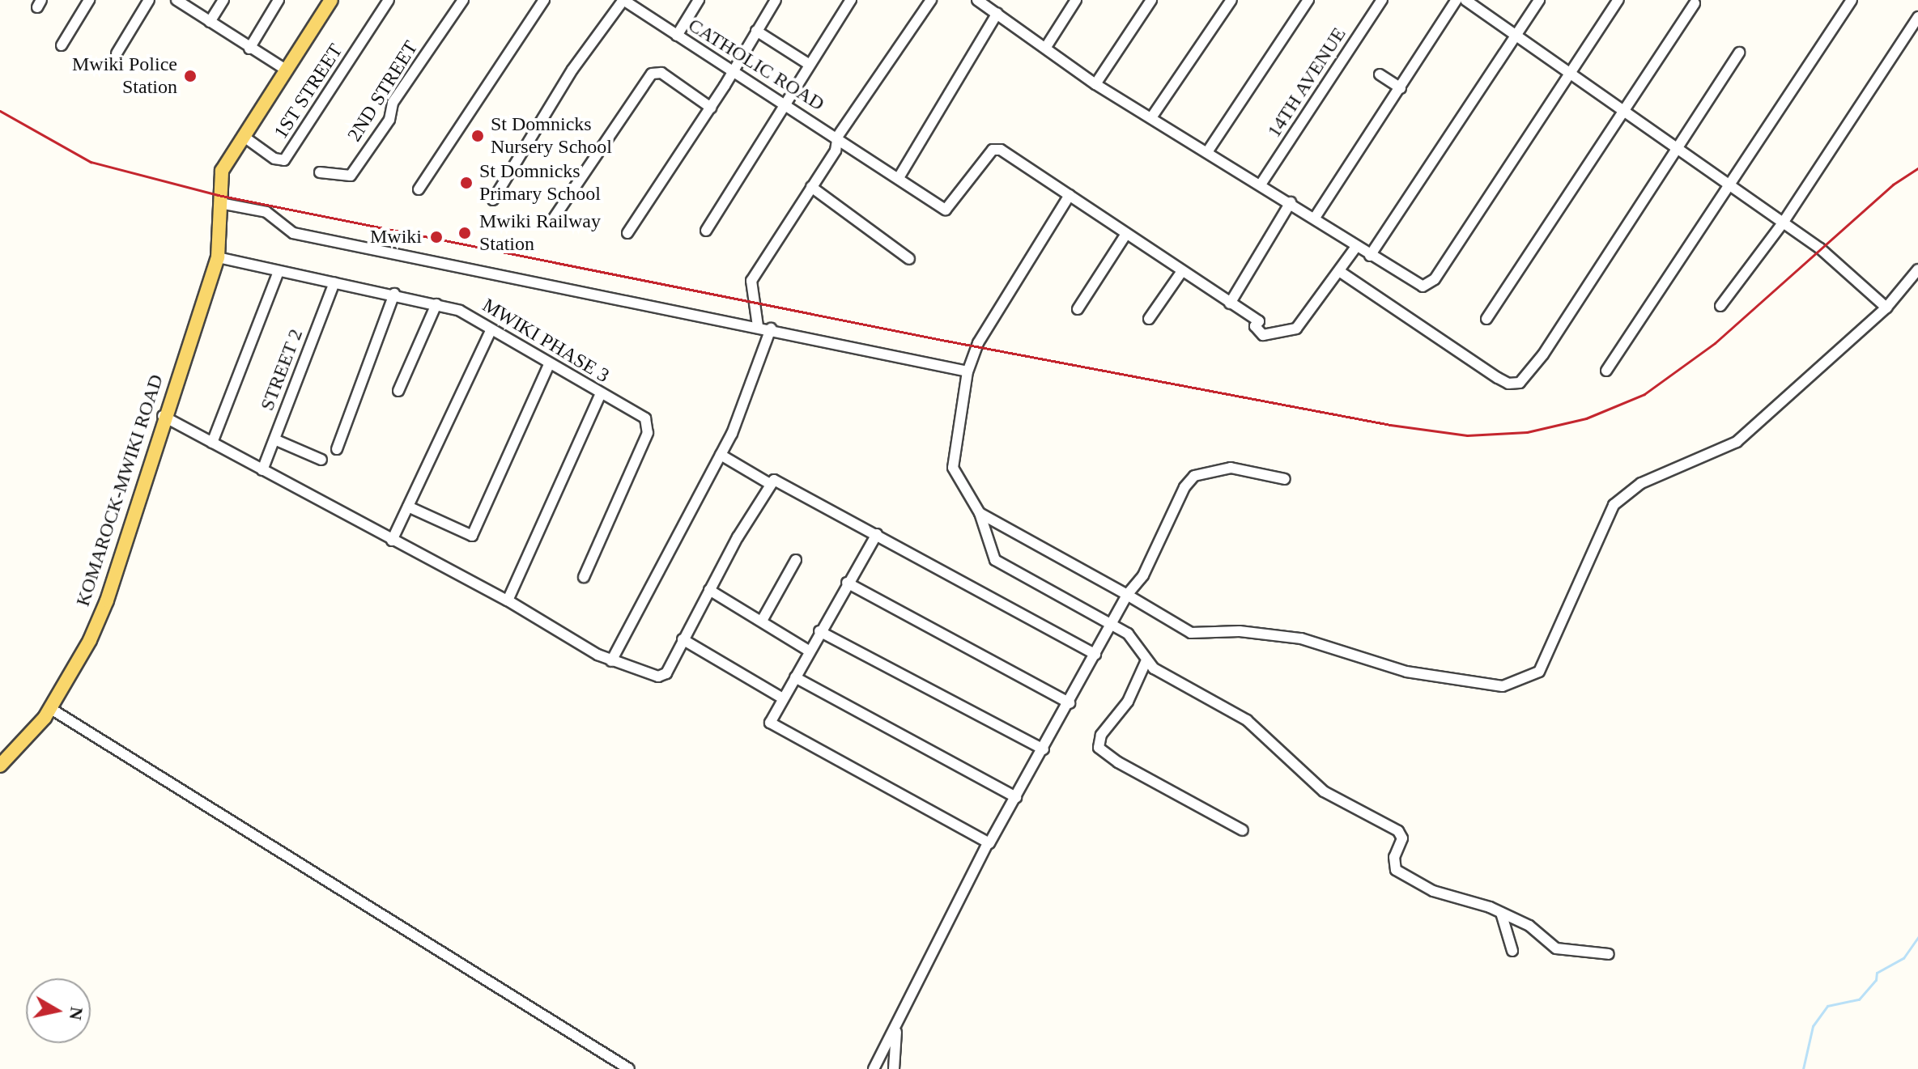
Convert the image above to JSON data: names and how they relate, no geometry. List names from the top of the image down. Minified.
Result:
{"streets":{"main road":["KOMAROCK-MWIKI ROAD"],"street":["CATHOLIC ROAD","14TH AVENUE","1ST STREET","2ND STREET","MWIKI PHASE 3","STREET 2"]},"crossings":[["1ST STREET","KOMAROCK-MWIKI ROAD"],["MWIKI PHASE 3","STREET 2"],["MWIKI PHASE 3","KOMAROCK-MWIKI ROAD"]],"places":["Mwiki Police Station","St Domnicks Nursery School","St Domnicks Primary School","Mwiki Railway Station","Mwiki"],"north":"right"}
